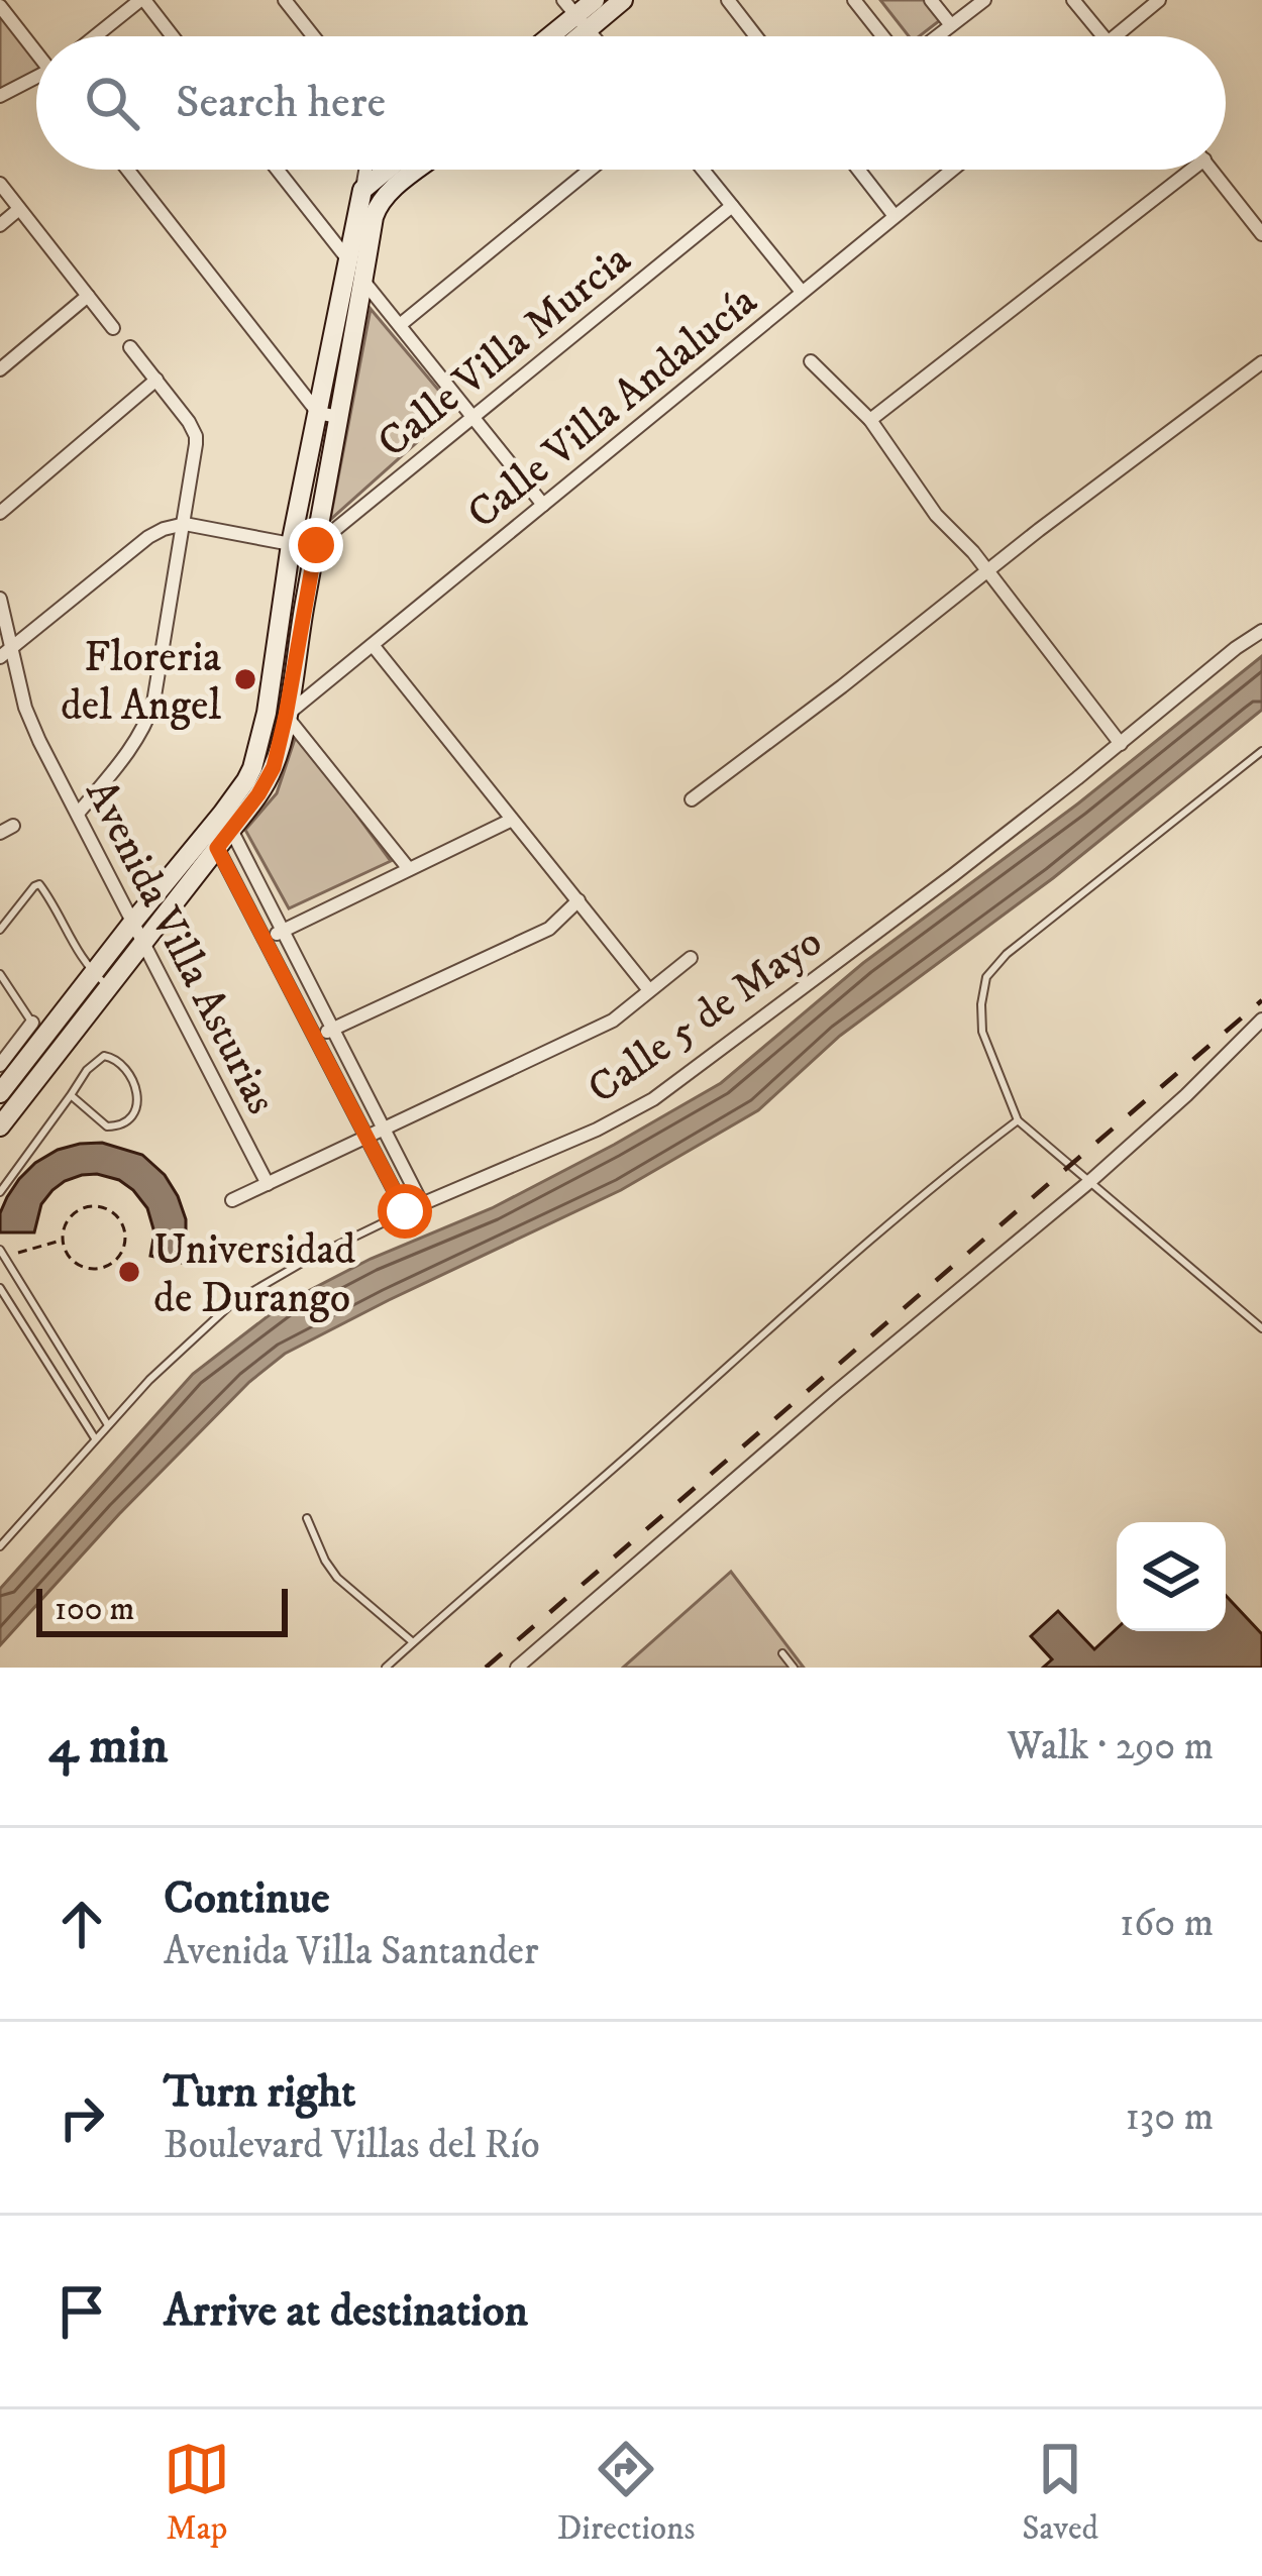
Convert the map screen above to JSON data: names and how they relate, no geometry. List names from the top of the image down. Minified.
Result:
{"streets":{"street":["Calle Villa Murcia","Calle Villa Andalucía","Avenida Villa Asturias","Calle 5 de Mayo"]},"places":["Floreria del Angel","Universidad de Durango"],"scale_bar":"100 m","page":{"search":"Search here","scale":"100 m","heading":["4 min","Walk · 290 m"],"list":[["Continue","Avenida Villa Santander","160 m"],["Turn right","Boulevard Villas del Río","130 m"],"Arrive at destination"],"nav":["Map","Directions","Saved"]}}
